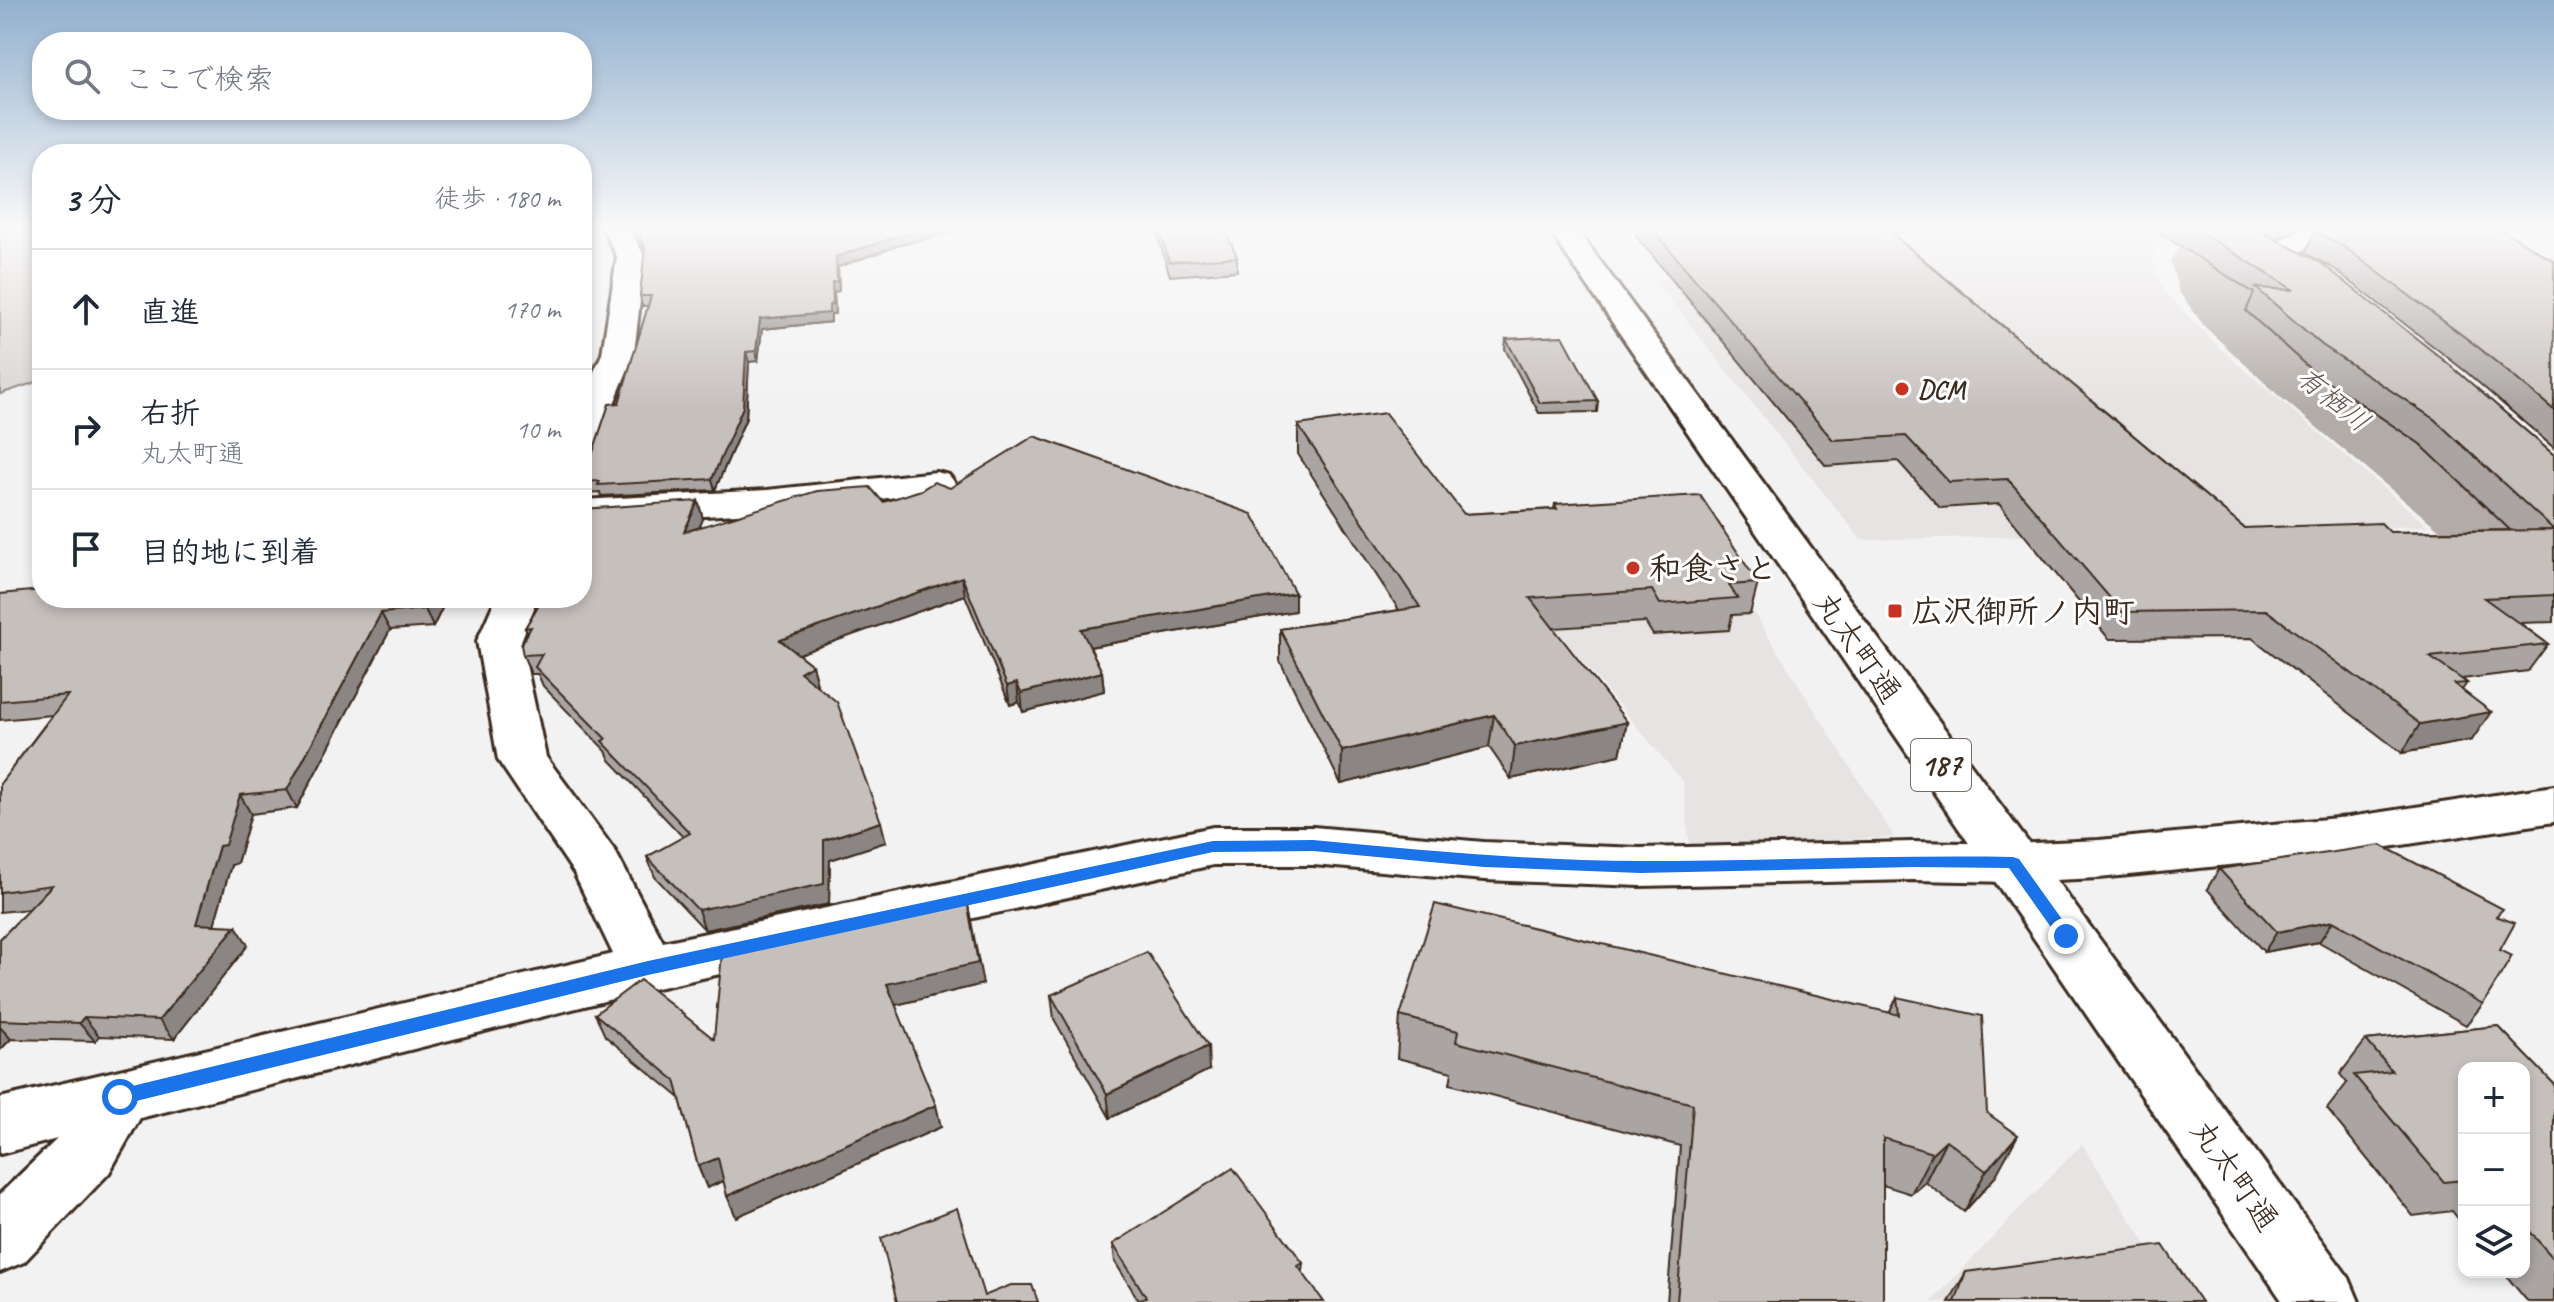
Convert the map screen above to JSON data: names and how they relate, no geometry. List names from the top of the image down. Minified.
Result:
{"streets":{"street":["丸太町通","187"]},"water":["有栖川"],"places":{"other":["DCM","和食さと"],"transit":["広沢御所ノ内町"]},"page":{"search":"ここで検索","heading":["3 分","徒歩 · 180 m"],"list":[["直進","170 m"],["右折","丸太町通","10 m"],"目的地に到着"],"map_buttons":["+","−"]}}
